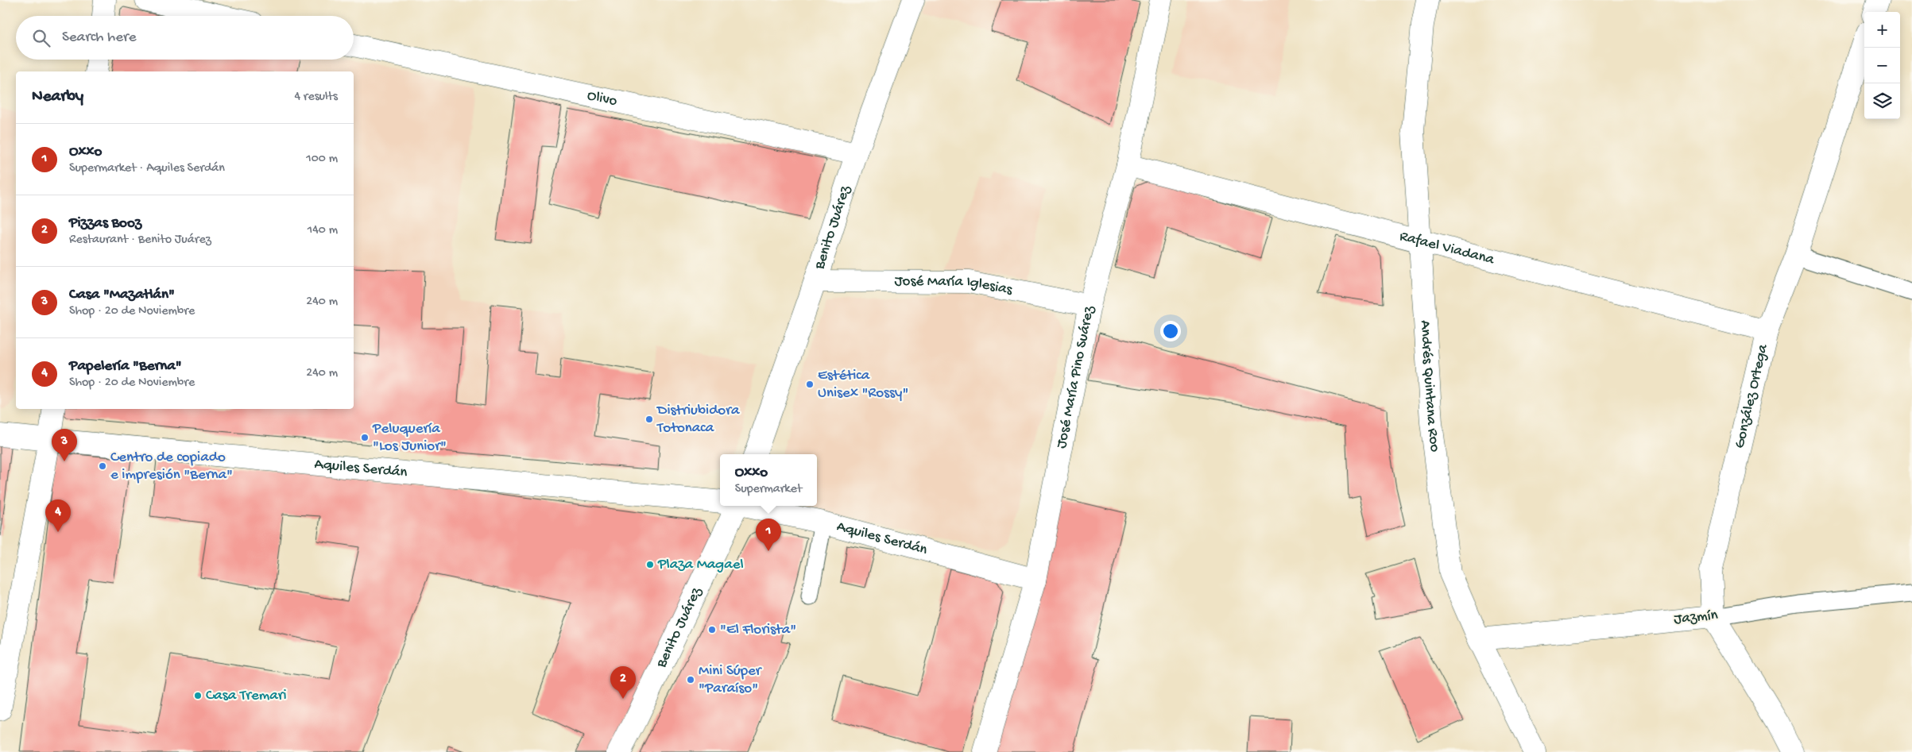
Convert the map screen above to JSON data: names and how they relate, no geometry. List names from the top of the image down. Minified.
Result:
{"streets":{"street":["Olivo","Benito Juárez","Rafael Viadana","José María Iglesias","José María Pino Suárez","Andrés Quintana Roo","González Ortega","Aquiles Serdán","Jazmín"]},"crossings":[["Olivo","Benito Juárez"],["Benito Juárez","José María Iglesias"],["Rafael Viadana","José María Pino Suárez"],["Rafael Viadana","Andrés Quintana Roo"],["Rafael Viadana","González Ortega"],["José María Iglesias","José María Pino Suárez"],["José María Pino Suárez","Aquiles Serdán"],["Andrés Quintana Roo","Jazmín"],["González Ortega","Jazmín"]],"places":["Estética Unisex \"Rossy\"","Distriubidora Totonaca","Peluquería \"Los Junior\"","Centro de copiado e impresión \"Berna\"","Plaza Magael","\"El Florista\"","Mini Súper \"Paraíso\"","Casa Tremari"],"page":{"map_buttons":["+","−"],"search":"Search here","heading":["Nearby","4 results"],"list":[{"mark":"1","name":"Oxxo","note":"Supermarket · Aquiles Serdán","value":"100 m"},{"mark":"2","name":"Pizzas Booz","note":"Restaurant · Benito Juárez","value":"140 m"},{"mark":"3","name":"Casa \"Mazatlán\"","note":"Shop · 20 de Noviembre","value":"240 m"},{"mark":"4","name":"Papelería \"Berna\"","note":"Shop · 20 de Noviembre","value":"240 m"}],"pins":["3","4","1","2"],"popup":["Oxxo","Supermarket"]}}
